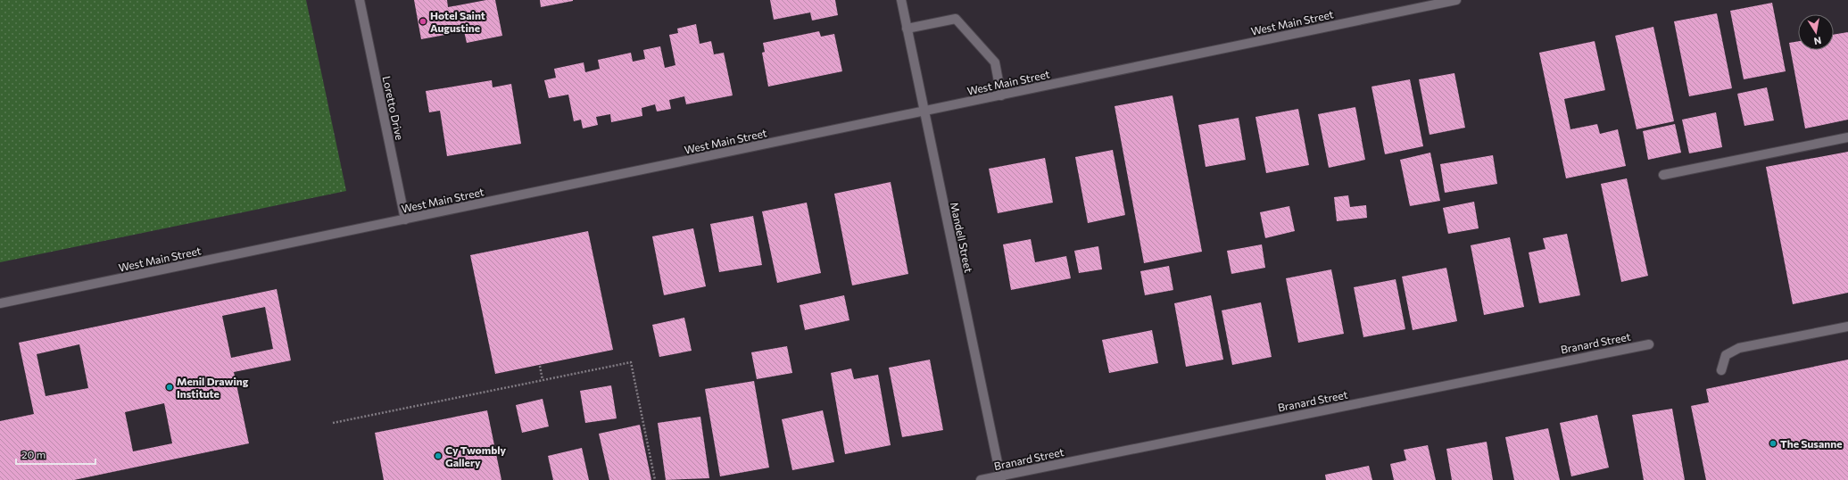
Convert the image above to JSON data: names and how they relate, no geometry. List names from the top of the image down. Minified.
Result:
{"streets":{"street":["West Main Street","Loretto Drive","Mandell Street","Branard Street"]},"crossings":[["West Main Street","Loretto Drive"],["West Main Street","Mandell Street"],["Mandell Street","Branard Street"]],"places":["Hotel Saint Augustine","Menil Drawing Institute","The Susanne","Cy Twombly Gallery"],"scale_bar":"20 m","north":"bottom"}
